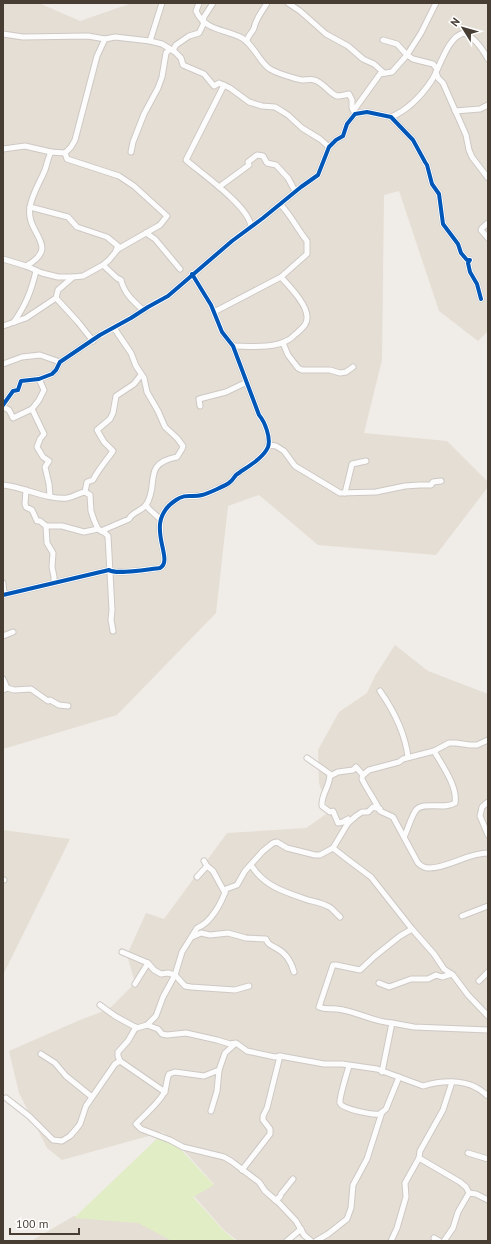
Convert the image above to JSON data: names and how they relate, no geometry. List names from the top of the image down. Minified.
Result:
{"scale_bar":"100 m","north":"top left"}
